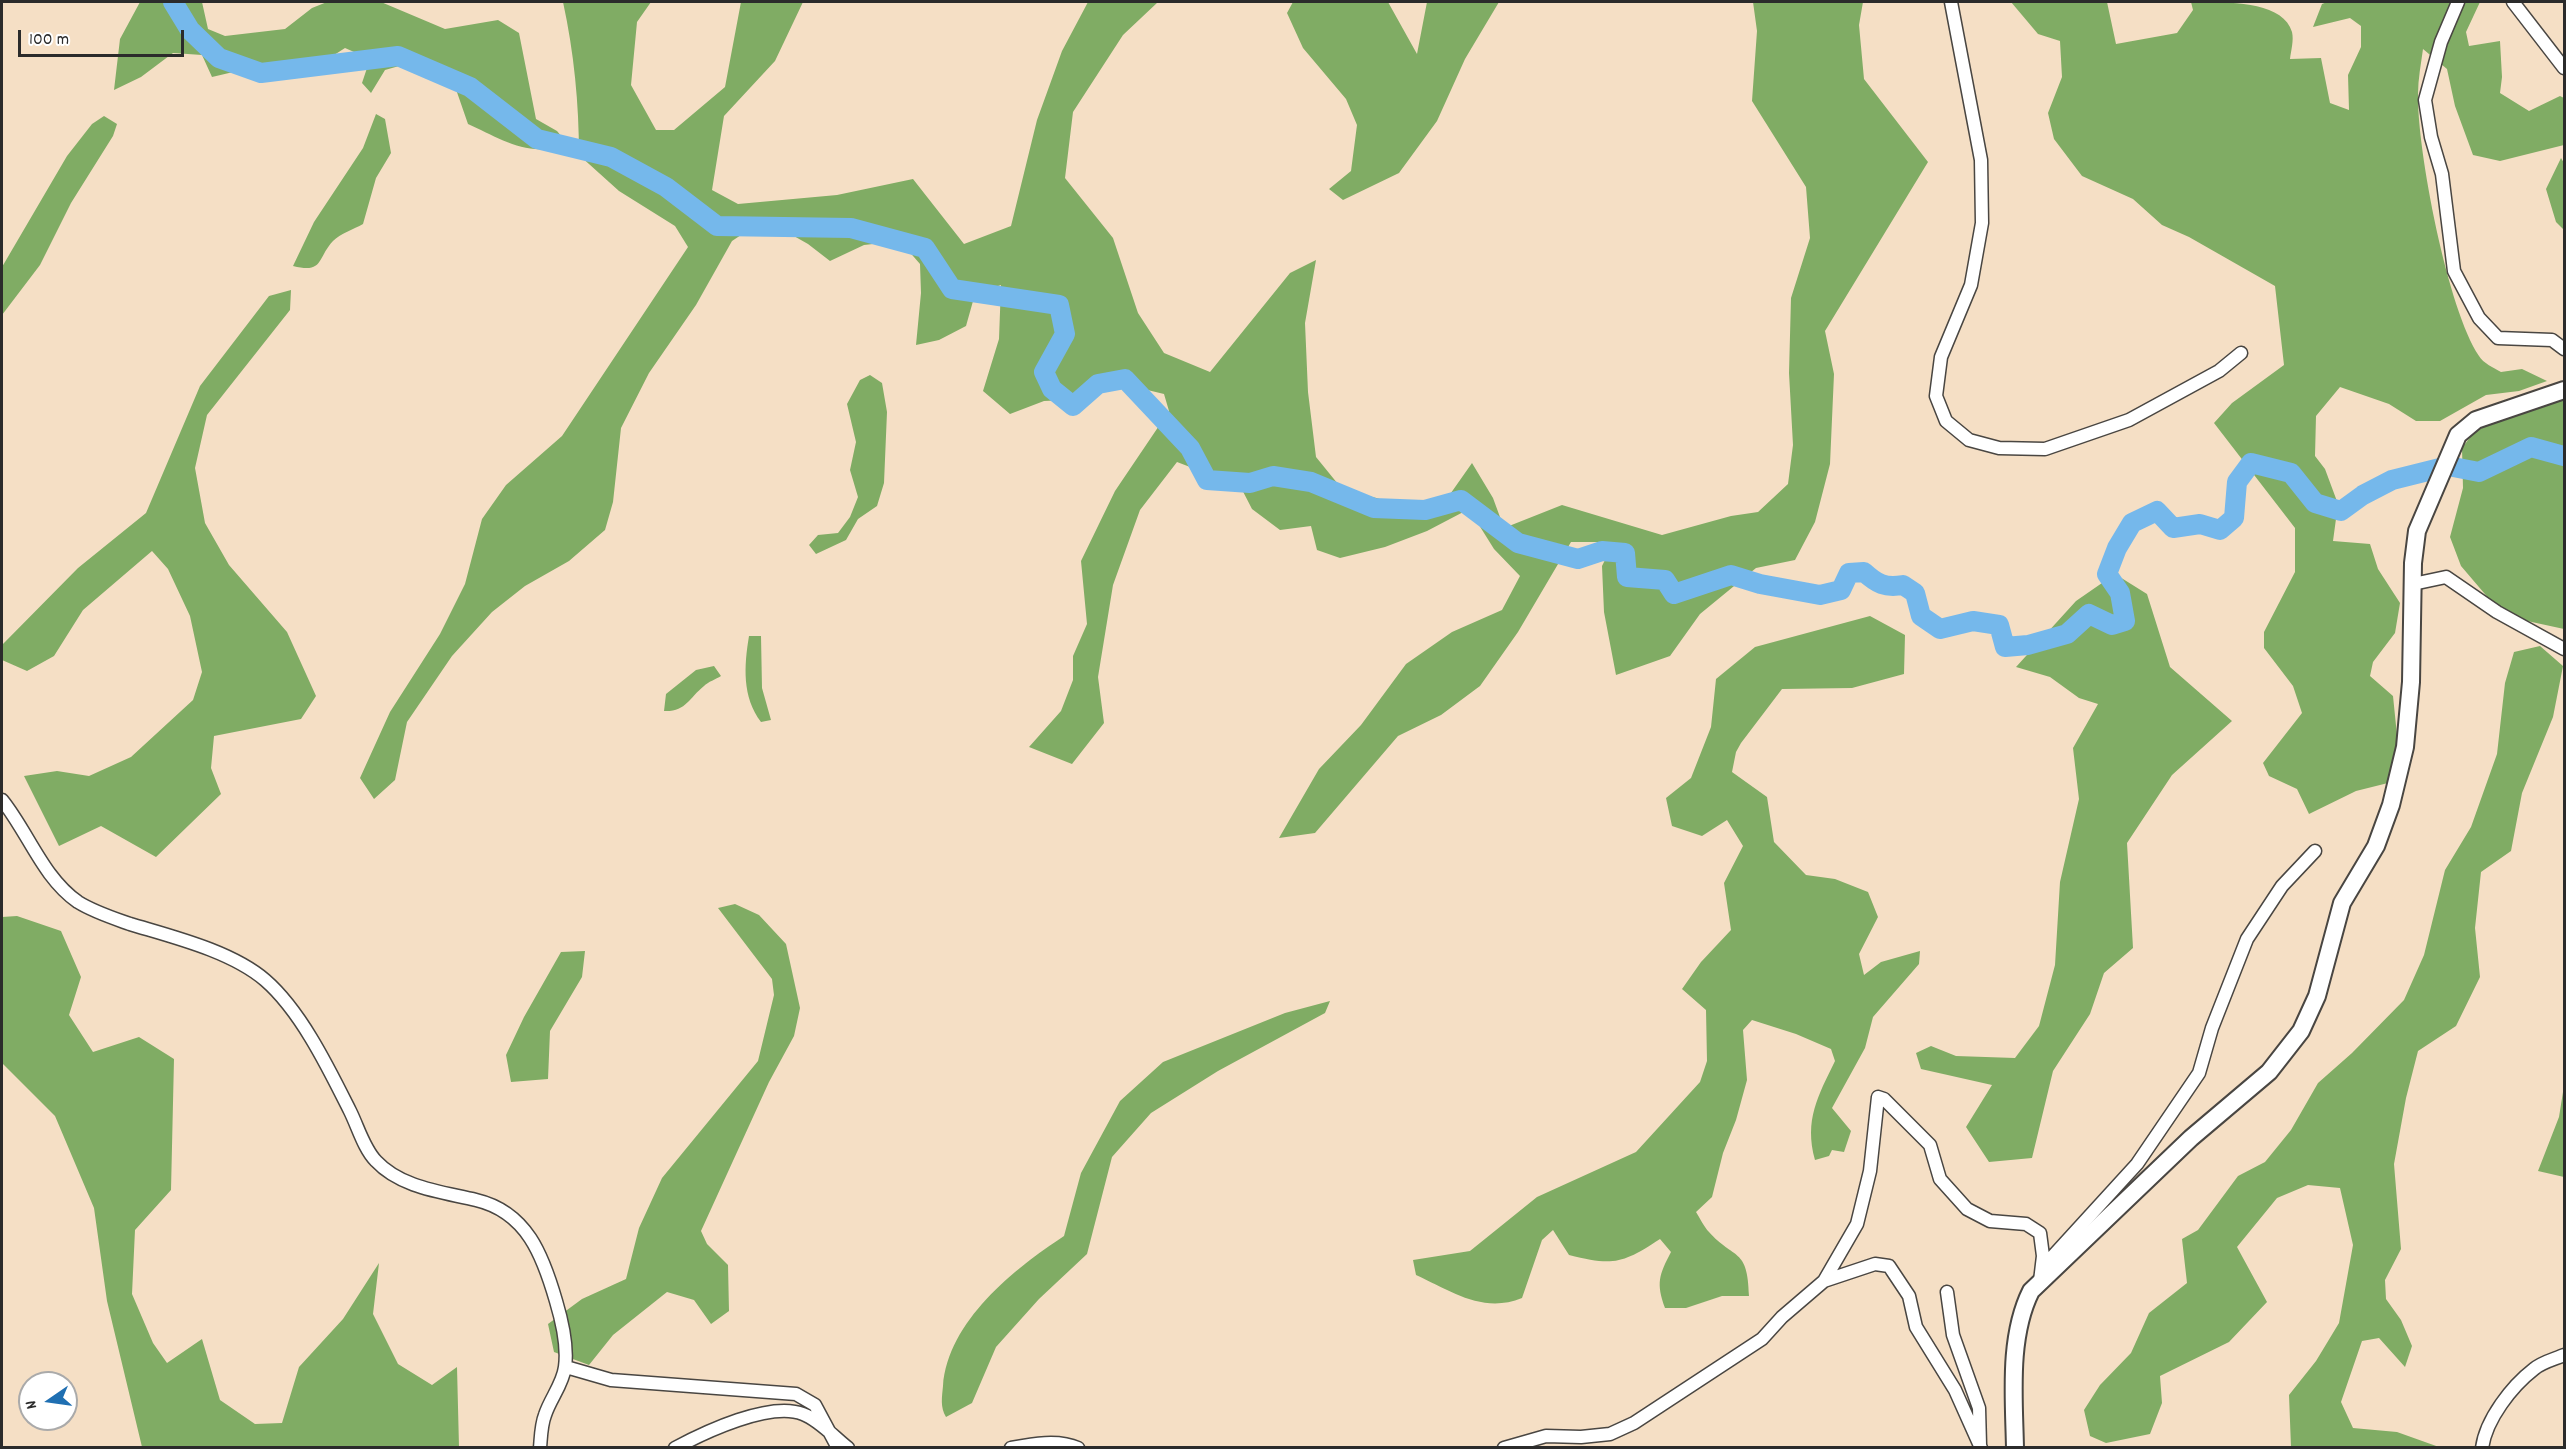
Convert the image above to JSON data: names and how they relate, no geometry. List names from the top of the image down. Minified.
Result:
{"scale_bar":"100 m","north":"left"}
